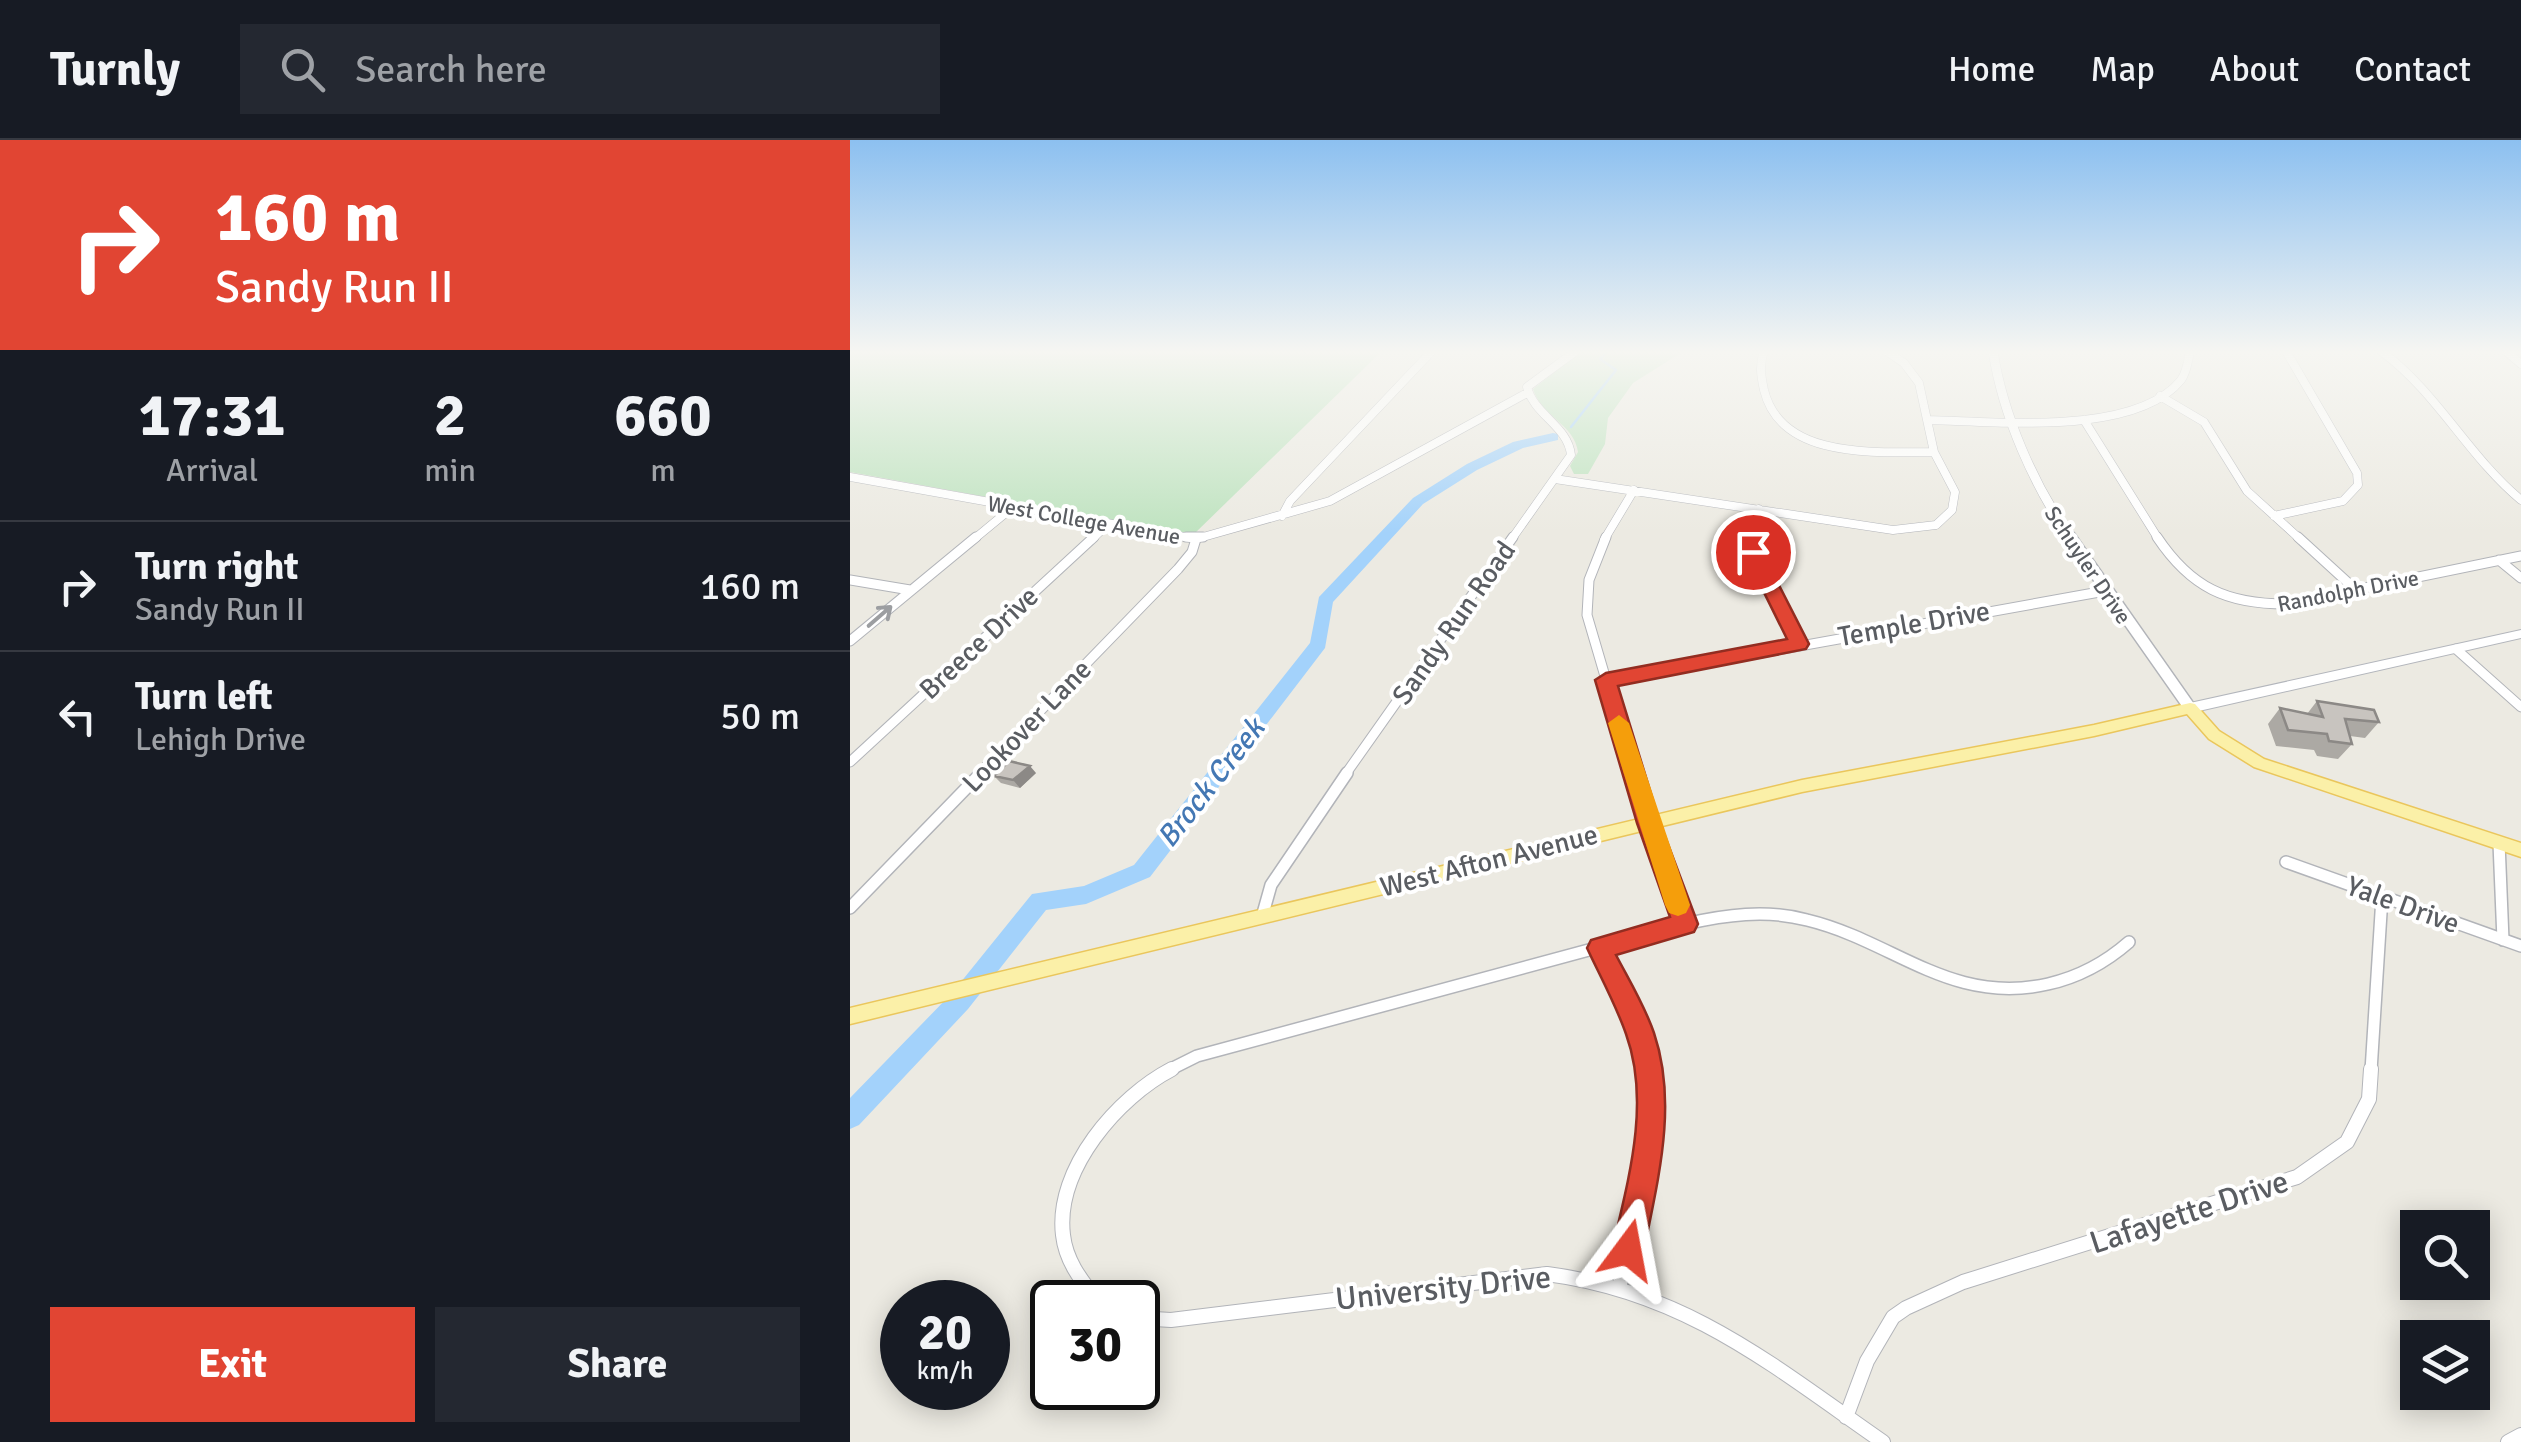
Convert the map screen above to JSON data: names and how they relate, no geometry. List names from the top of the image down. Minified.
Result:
{"streets":{"main road":["West Afton Avenue"],"street":["West College Avenue","Schuyler Drive","Randolph Drive","Sandy Run Road","Temple Drive","Breece Drive","Lookover Lane","Yale Drive","Lafayette Drive","University Drive"]},"crossings":[["West College Avenue","Breece Drive"],["West College Avenue","Lookover Lane"],["Schuyler Drive","Temple Drive"],["Schuyler Drive","West Afton Avenue"],["Sandy Run Road","West Afton Avenue"],["Yale Drive","Lafayette Drive"],["Lafayette Drive","University Drive"]],"water":["Brock Creek"],"page":{"header":"Turnly","search":"Search here","nav":["Home","Map","About","Contact"],"turn":["160 m","Sandy Run II"],"eta":["17:31","Arrival","2","min","660","m"],"list":[{"name":"Turn right","note":"Sandy Run II","value":"160 m"},{"name":"Turn left","note":"Lehigh Drive","value":"50 m"}],"speed":"20 km/h","limit":"30","buttons":["Exit","Share"]}}
